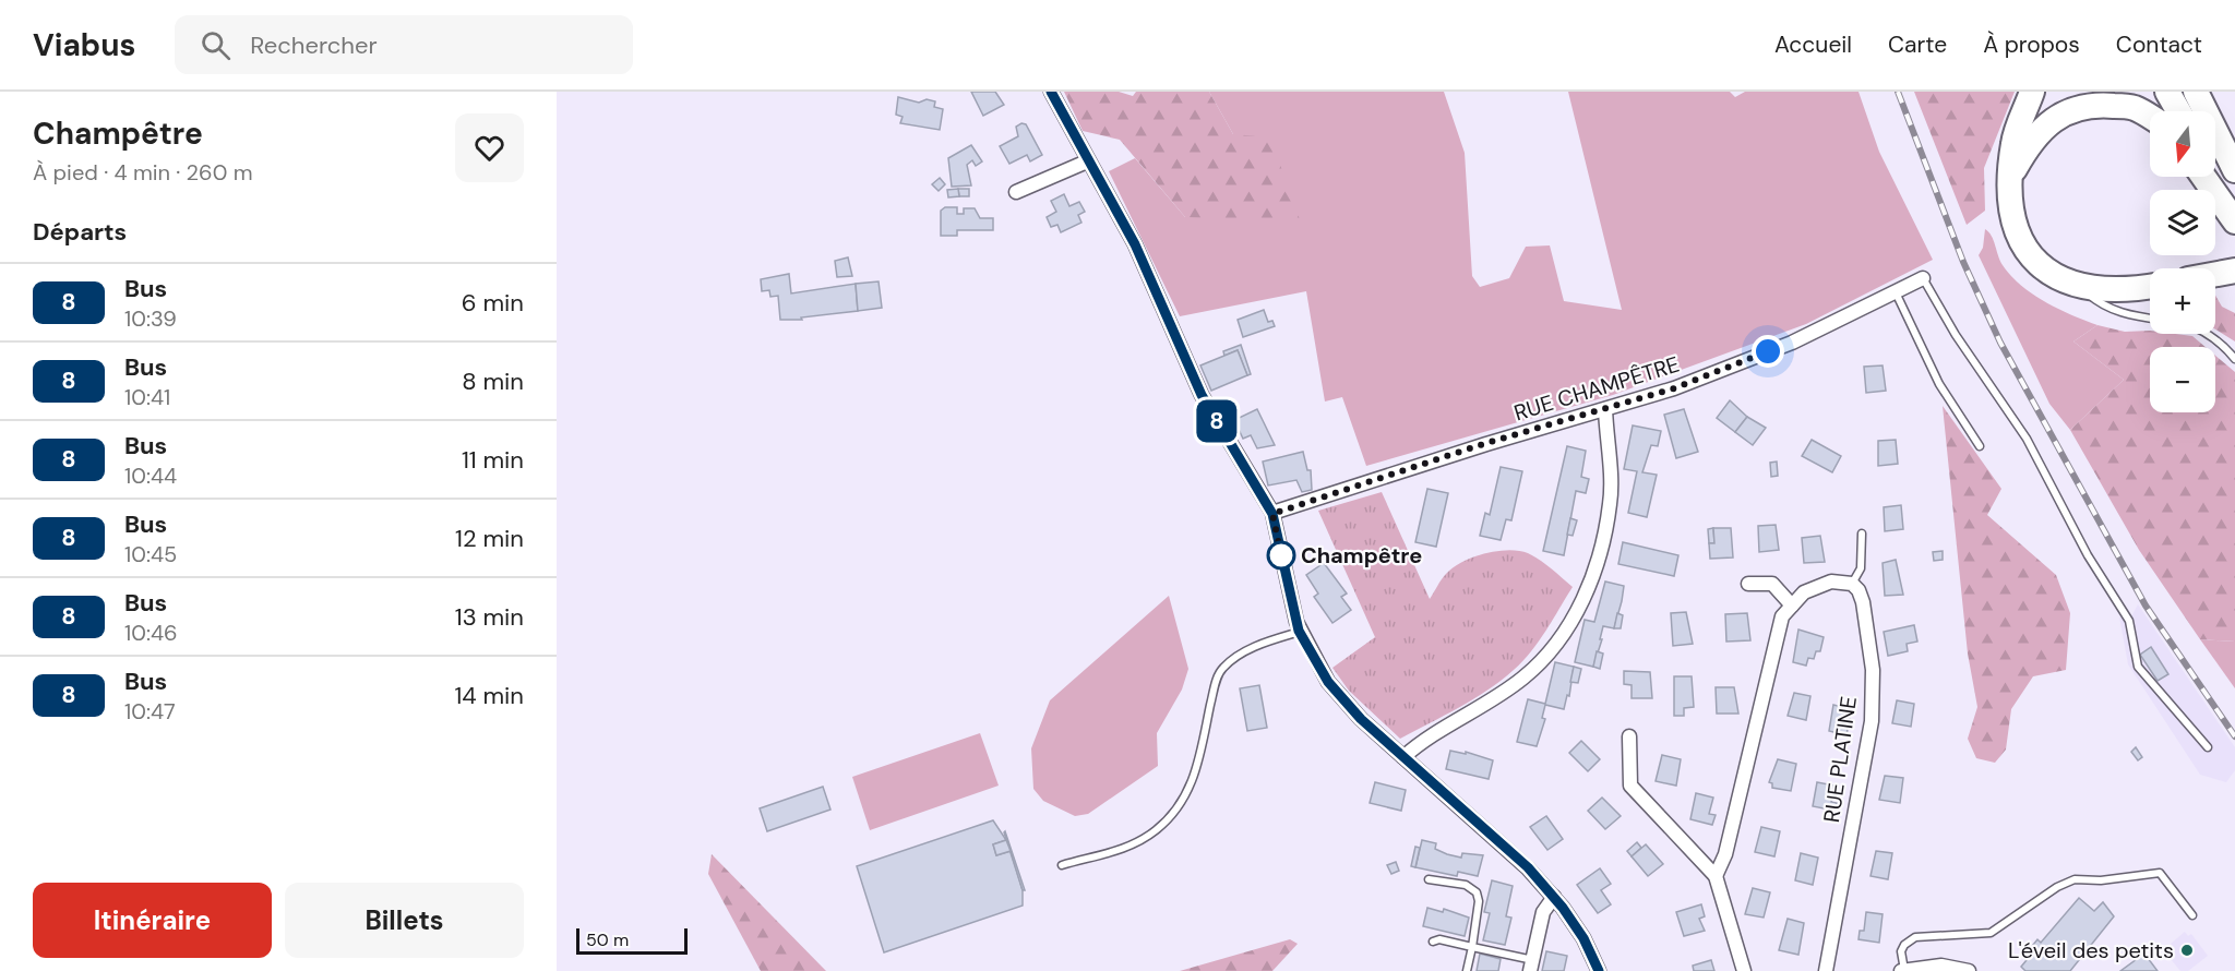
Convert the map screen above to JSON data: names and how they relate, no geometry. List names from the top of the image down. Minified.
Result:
{"streets":{"street":["RUE CHAMPÊTRE","RUE PLATINE"]},"places":["Champêtre","L'éveil des petits"],"lines":["bus line 8"],"scale_bar":"50 m","north":"bottom","page":{"header":"Viabus","search":"Rechercher","nav":["Accueil","Carte","À propos","Contact"],"heading":[["Champêtre","À pied · 4 min · 260 m"],"Départs"],"on_map":"8","map_buttons":["+","−"],"list":[{"mark":"8","name":"Bus","note":"10:39","value":"6 min"},{"mark":"8","name":"Bus","note":"10:41","value":"8 min"},{"mark":"8","name":"Bus","note":"10:44","value":"11 min"},{"mark":"8","name":"Bus","note":"10:45","value":"12 min"},{"mark":"8","name":"Bus","note":"10:46","value":"13 min"},{"mark":"8","name":"Bus","note":"10:47","value":"14 min"}],"buttons":["Itinéraire","Billets"],"scale":"50 m"}}
